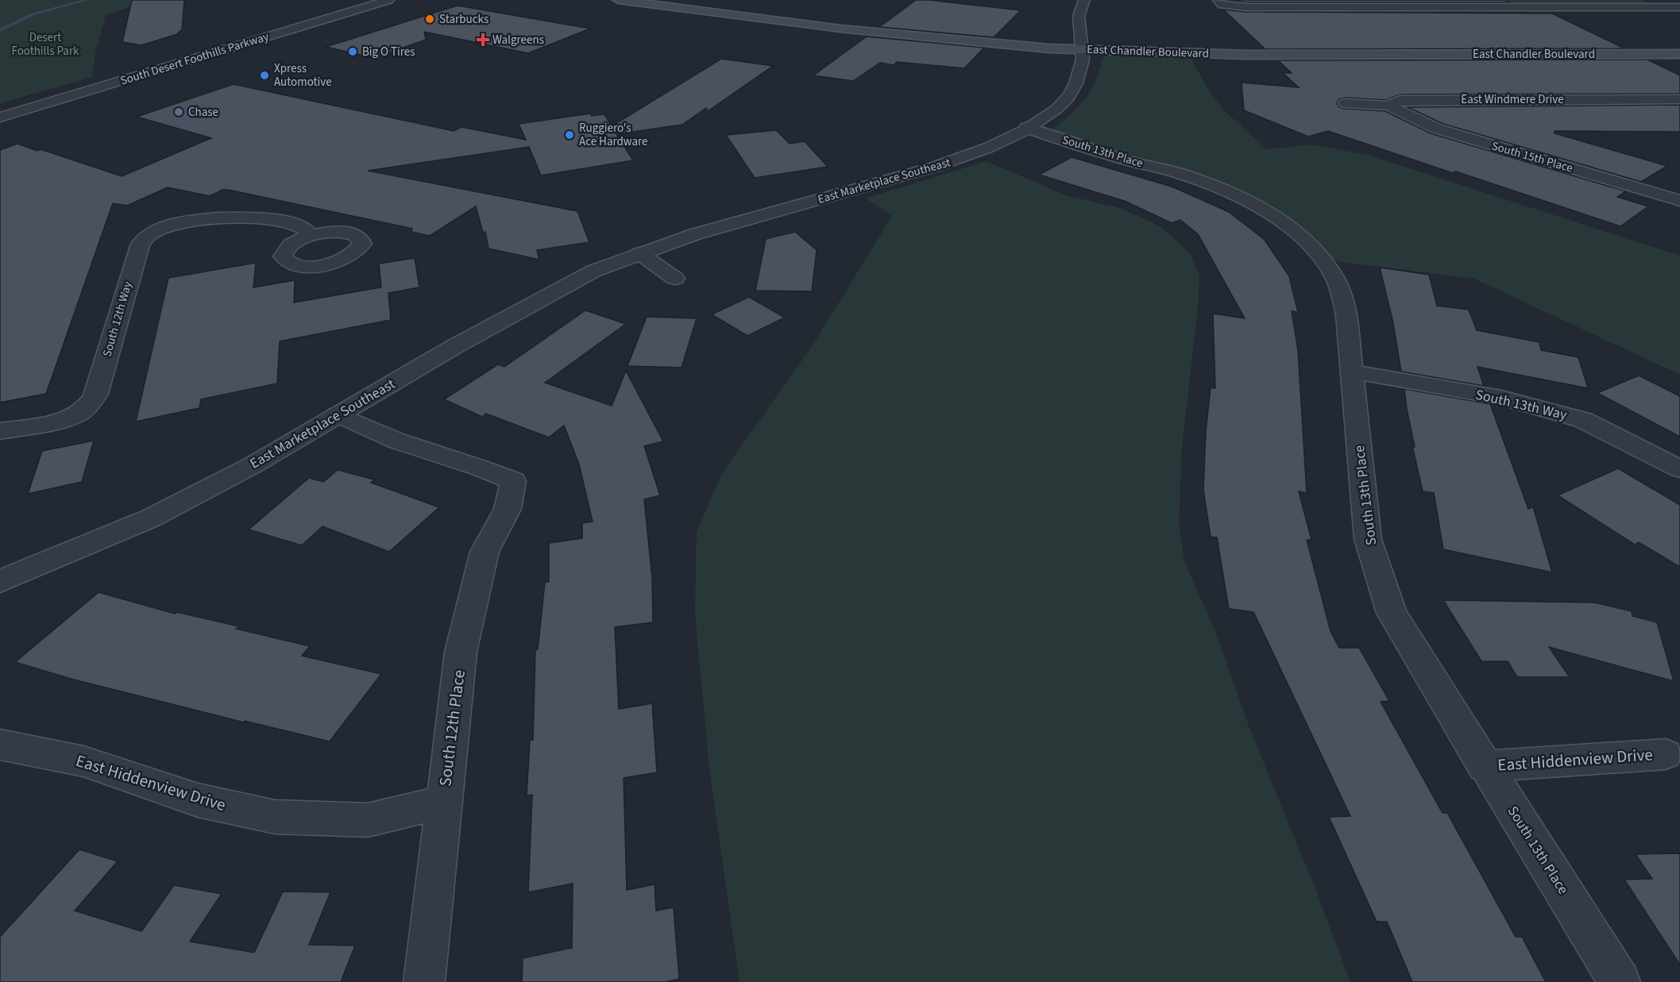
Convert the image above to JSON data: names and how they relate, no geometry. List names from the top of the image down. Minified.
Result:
{"streets":{"main road":["East Chandler Boulevard"],"street":["South Desert Foothills Parkway","East Windmere Drive","South 13th Place","South 15th Place","East Marketplace Southeast","South 12th Way","South 13th Way","South 12th Place","East Hiddenview Drive"]},"crossings":[["East Chandler Boulevard","East Marketplace Southeast"],["East Windmere Drive","South 15th Place"],["South 13th Place","East Marketplace Southeast"],["South 13th Place","South 13th Way"],["South 13th Place","East Hiddenview Drive"],["East Marketplace Southeast","South 12th Place"],["South 12th Place","East Hiddenview Drive"]],"parks":["Desert Foothills Park"],"places":{"other":["Starbucks","Big O Tires","Xpress Automotive","Chase","Ruggiero's Ace Hardware"],"health":["Walgreens"]}}
